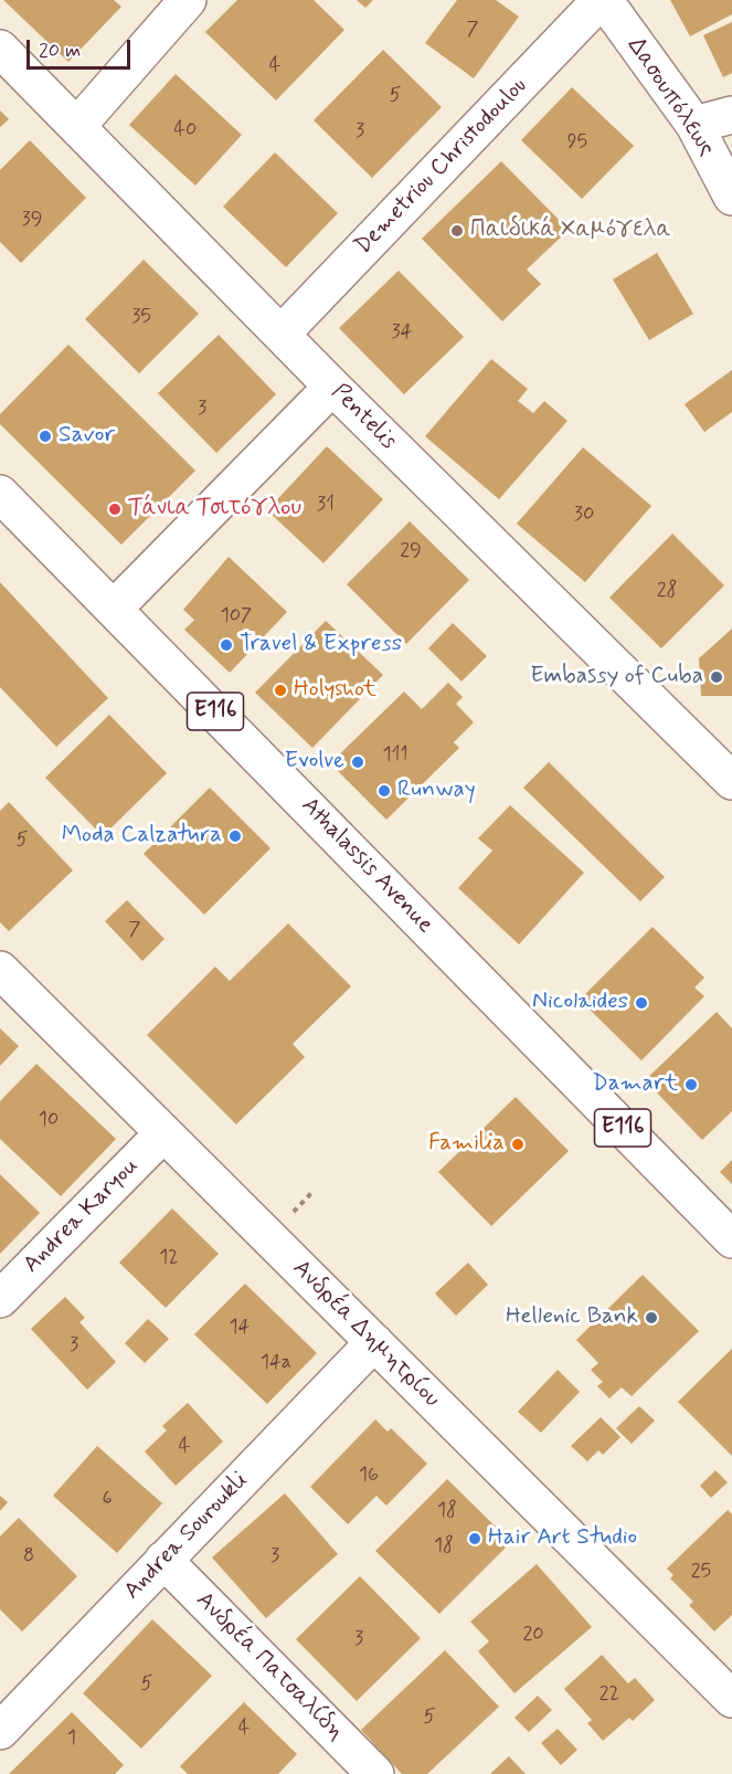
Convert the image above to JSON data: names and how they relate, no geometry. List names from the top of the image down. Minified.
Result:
{"streets":{"street":["Δασουπόλεως","Demetriou Christodoulou","Pentelis","E116","Athalassis Avenue","Andrea Karyou","Ανδρέα Δημητρίου","Andrea Souroukli","Ανδρέα Πατσαλίδη"]},"crossings":[["Δασουπόλεως","Demetriou Christodoulou"],["Demetriou Christodoulou","Pentelis"],["Andrea Karyou","Ανδρέα Δημητρίου"],["Ανδρέα Δημητρίου","Andrea Souroukli"],["Andrea Souroukli","Ανδρέα Πατσαλίδη"]],"places":["Παιδικά Χαμόγελα","Savor","Τάνια Τσιτόγλου","Travel & Express","Embassy of Cuba","Holyshot","Evolve","Runway","Moda Calzatura","Nicolaides","Damart","Familia","Hellenic Bank","Hair Art Studio"],"house_numbers":["7","4","5","40","3","95","39","35","34","3","31","30","29","28","107","111","5","7","10","12","14","3","14a","4","16","6","18","18","8","3","25","20","3","5","22","5","4","1"],"scale_bar":"20 m"}
